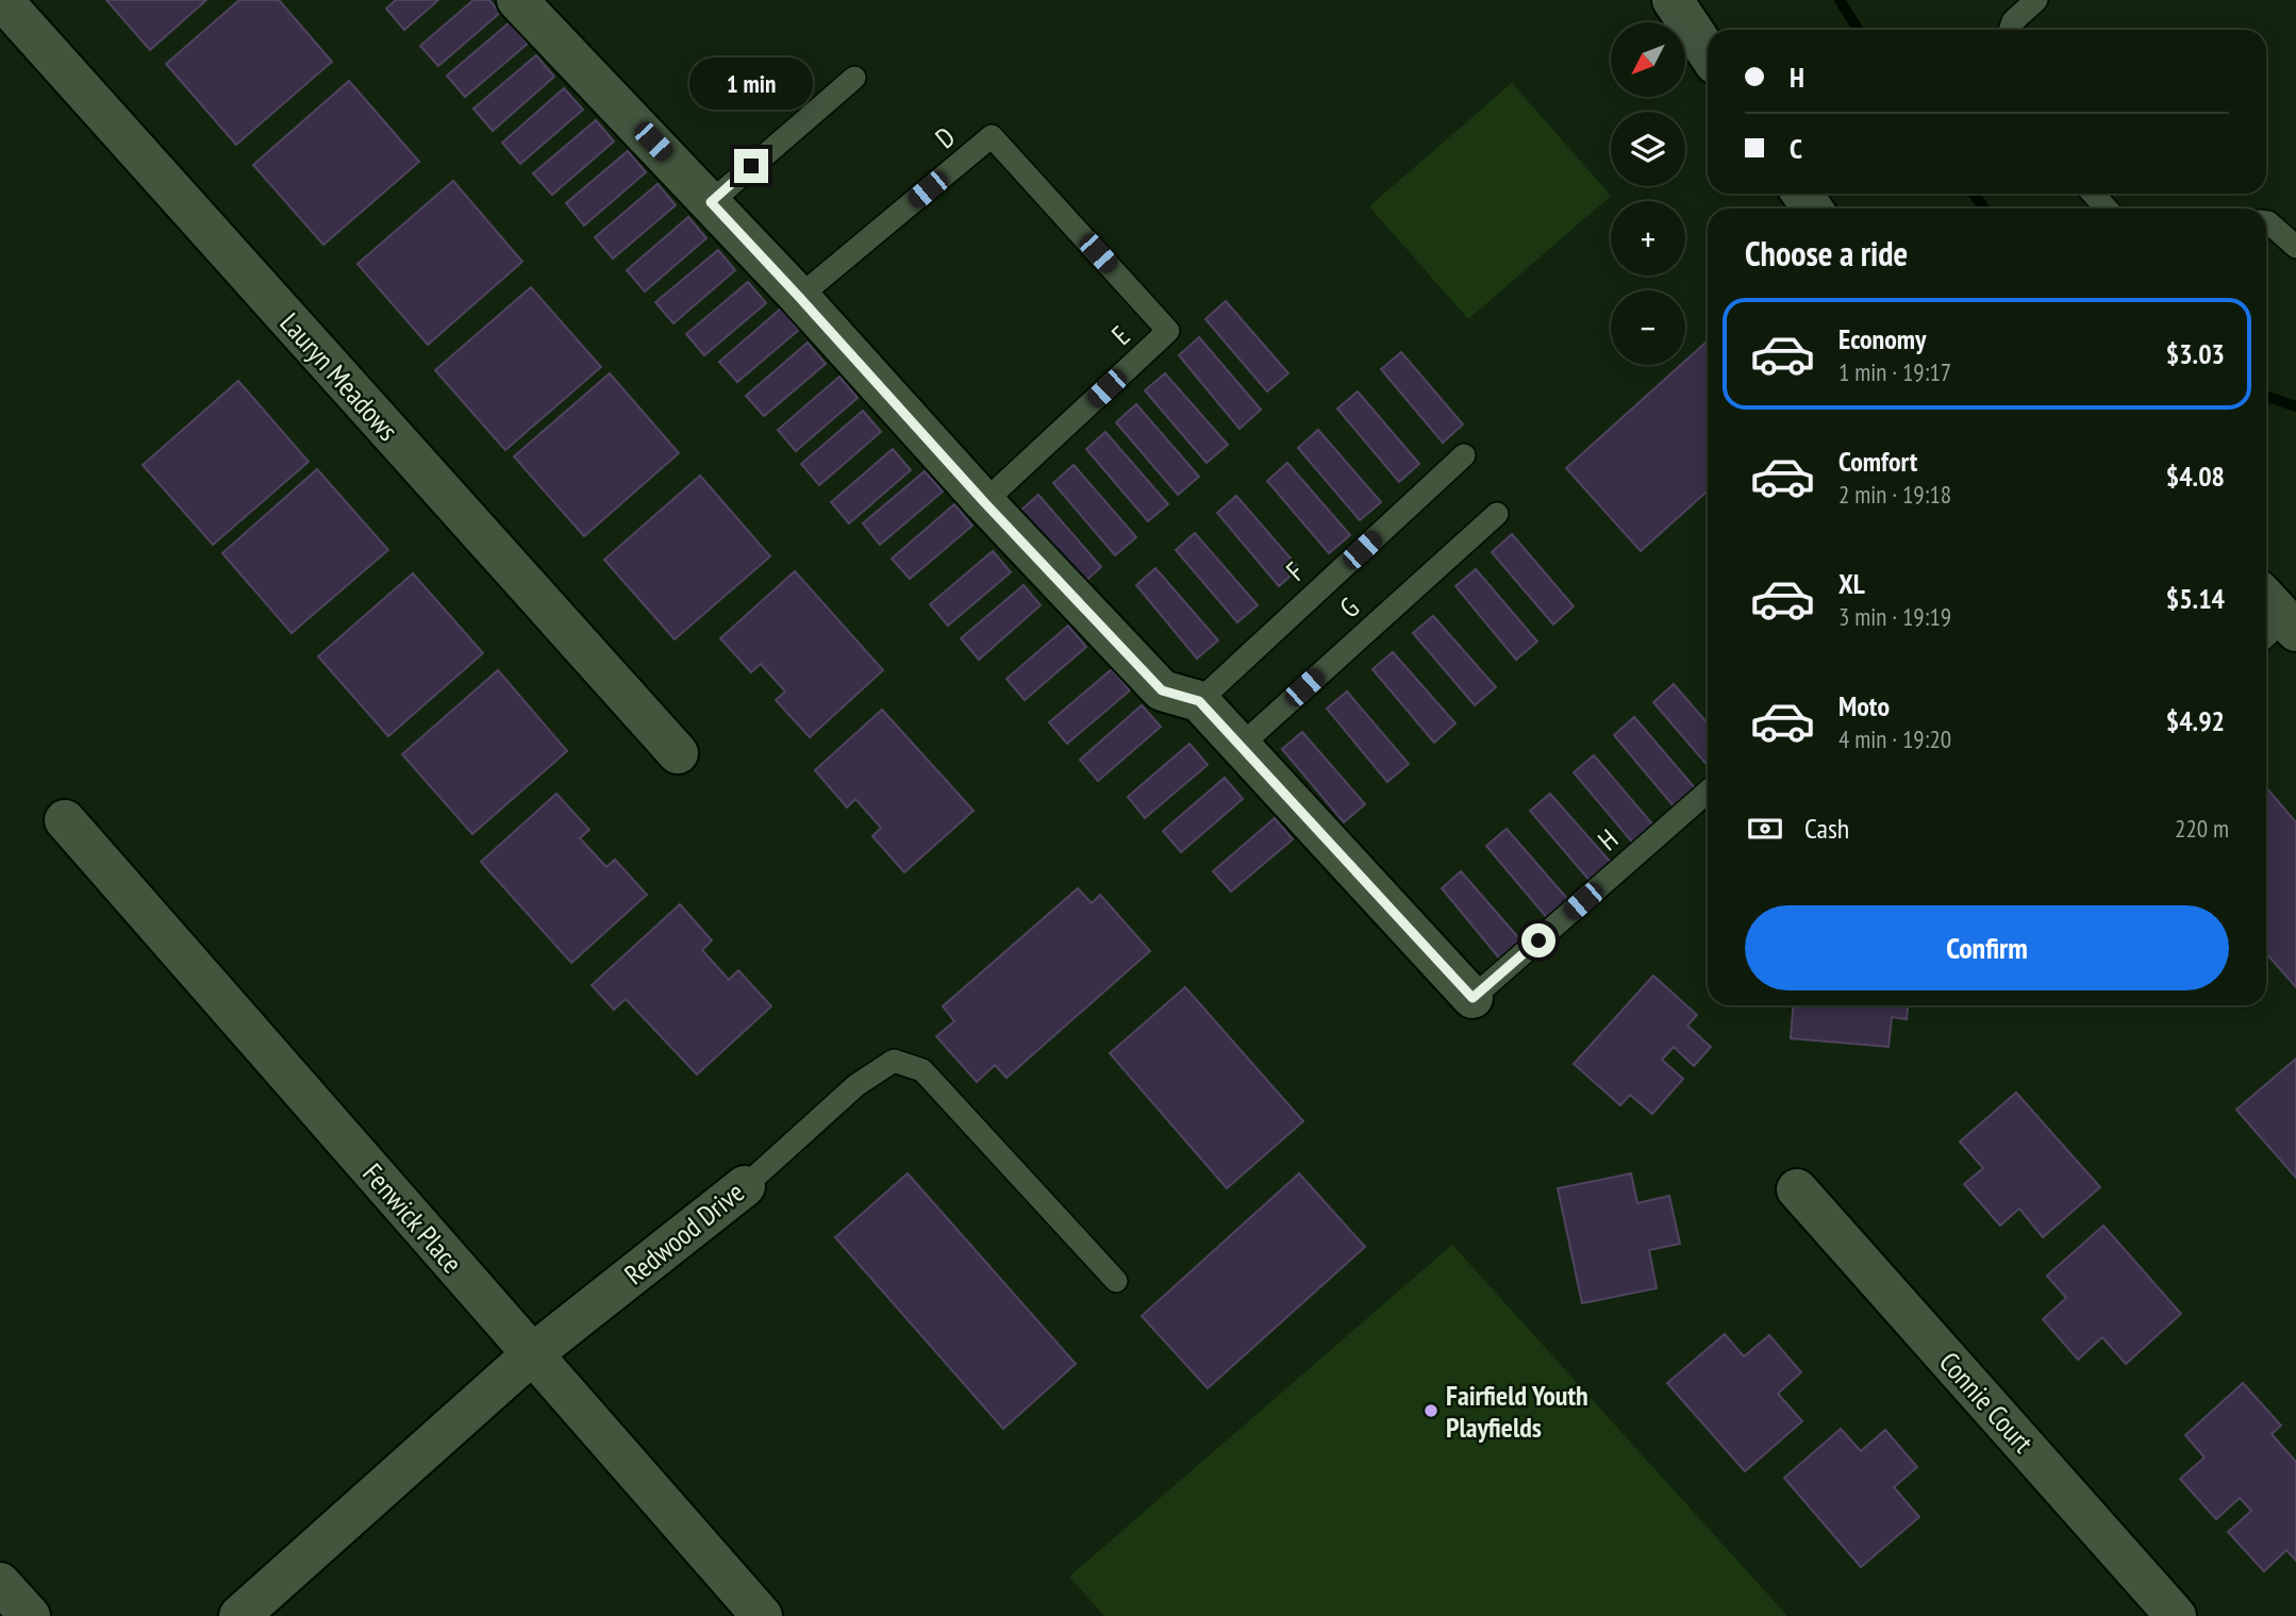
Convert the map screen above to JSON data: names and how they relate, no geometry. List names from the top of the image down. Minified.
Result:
{"streets":{"street":["Lauryn Meadows","Fenwick Place","Redwood Drive","Connie Court"],"lane":["D","E","F","G","H"]},"crossings":[["D","E"],["Fenwick Place","Redwood Drive"]],"places":["Fairfield Youth Playfields"],"north":"bottom left","page":{"map_buttons":["+","−"],"banner":["H","C"],"bubble":"1 min","heading":"Choose a ride","list":[{"name":"Economy","note":"1 min · 19:17","value":"$3.03"},{"name":"Comfort","note":"2 min · 19:18","value":"$4.08"},{"name":"XL","note":"3 min · 19:19","value":"$5.14"},{"name":"Moto","note":"4 min · 19:20","value":"$4.92"}],"pay":["Cash","220 m"],"buttons":"Confirm"}}
